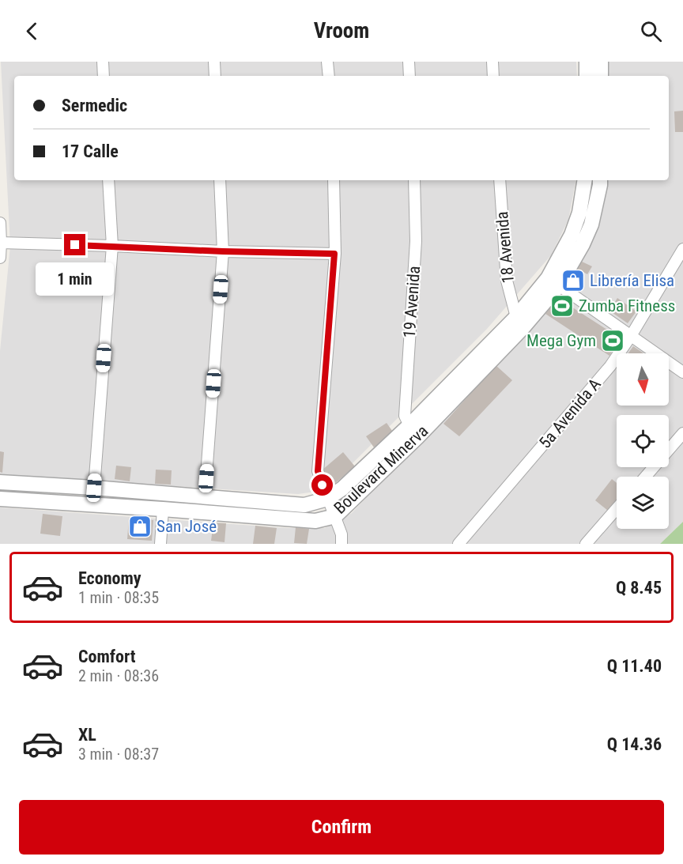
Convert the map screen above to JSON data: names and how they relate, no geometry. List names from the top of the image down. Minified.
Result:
{"streets":{"street":["18 Avenida","19 Avenida","5a Avenida A","Boulevard Minerva"]},"crossings":[["18 Avenida","Boulevard Minerva"],["19 Avenida","Boulevard Minerva"]],"places":{"shop":["Librería Elisa","San José"],"sports":["Zumba Fitness","Mega Gym"]},"north":"bottom","page":{"header":"Vroom","banner":["Sermedic","17 Calle"],"bubble":"1 min","list":[{"name":"Economy","note":"1 min · 08:35","value":"Q 8.45"},{"name":"Comfort","note":"2 min · 08:36","value":"Q 11.40"},{"name":"XL","note":"3 min · 08:37","value":"Q 14.36"}],"buttons":"Confirm"}}
